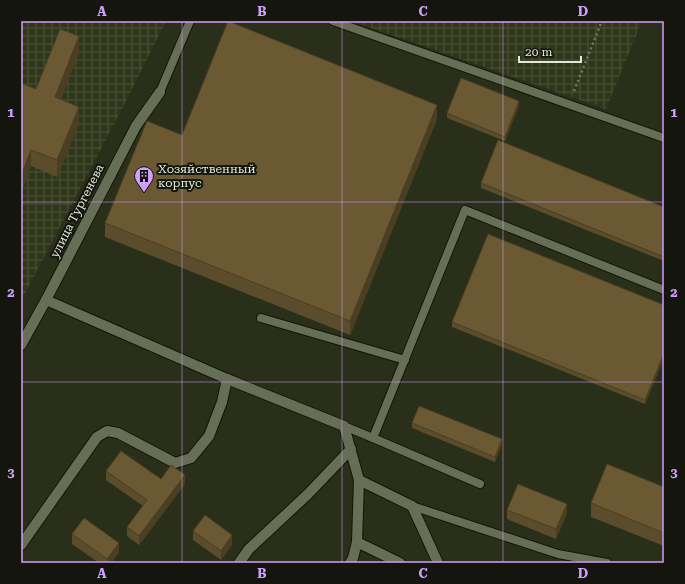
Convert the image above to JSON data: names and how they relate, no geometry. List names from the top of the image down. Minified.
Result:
{"streets":{"street":["улица Тургенева"]},"places":{"building":["Хозяйственный корпус"]},"scale_bar":"20 m","grid":{"columns":["A","B","C","D"],"rows":["1","2","3"]}}
